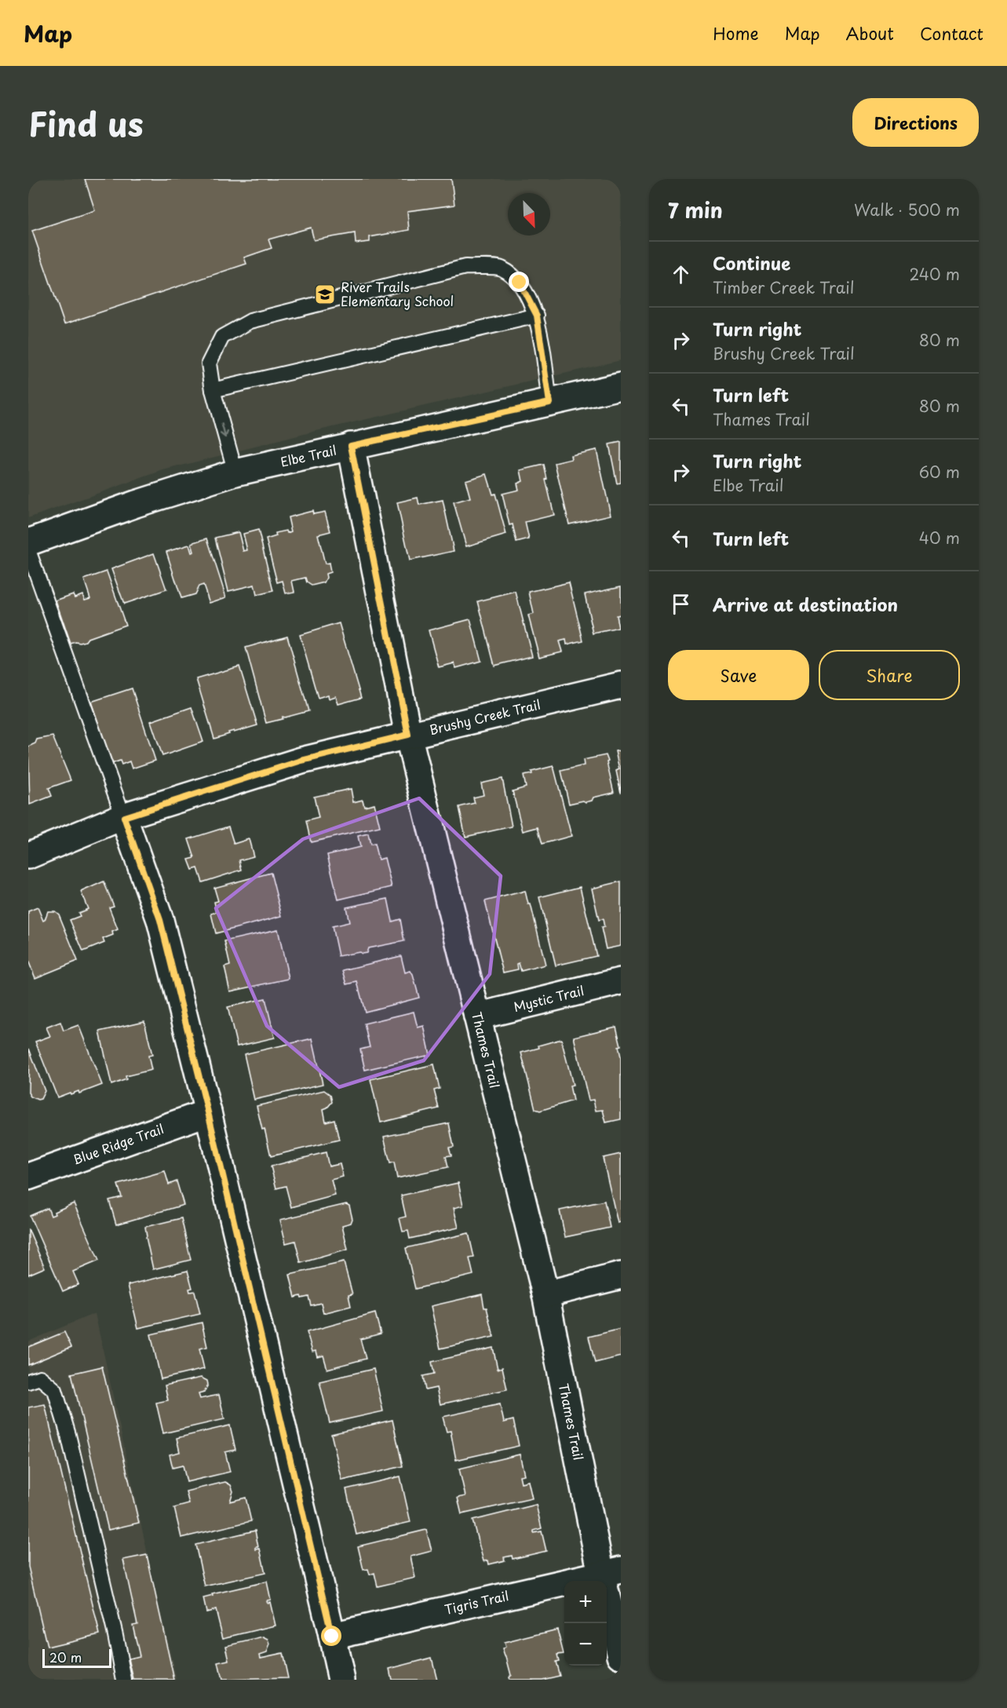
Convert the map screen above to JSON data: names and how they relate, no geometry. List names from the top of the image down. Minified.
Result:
{"streets":{"street":["Elbe Trail","Brushy Creek Trail","Mystic Trail","Thames Trail","Blue Ridge Trail","Tigris Trail"]},"crossings":[["Elbe Trail","Thames Trail"],["Brushy Creek Trail","Thames Trail"],["Mystic Trail","Thames Trail"],["Thames Trail","Tigris Trail"]],"places":{"school or university":["River Trails Elementary School"]},"scale_bar":"20 m","north":"bottom right","page":{"header":"Map","nav":["Home","Map","About","Contact"],"title":"Find us","buttons":["Directions",["Save","Share"]],"heading":["7 min","Walk · 500 m"],"list":[["Continue","Timber Creek Trail","240 m"],["Turn right","Brushy Creek Trail","80 m"],["Turn left","Thames Trail","80 m"],["Turn right","Elbe Trail","60 m"],["Turn left","40 m"],"Arrive at destination"],"map_buttons":["+","−"],"scale":"20 m"}}
